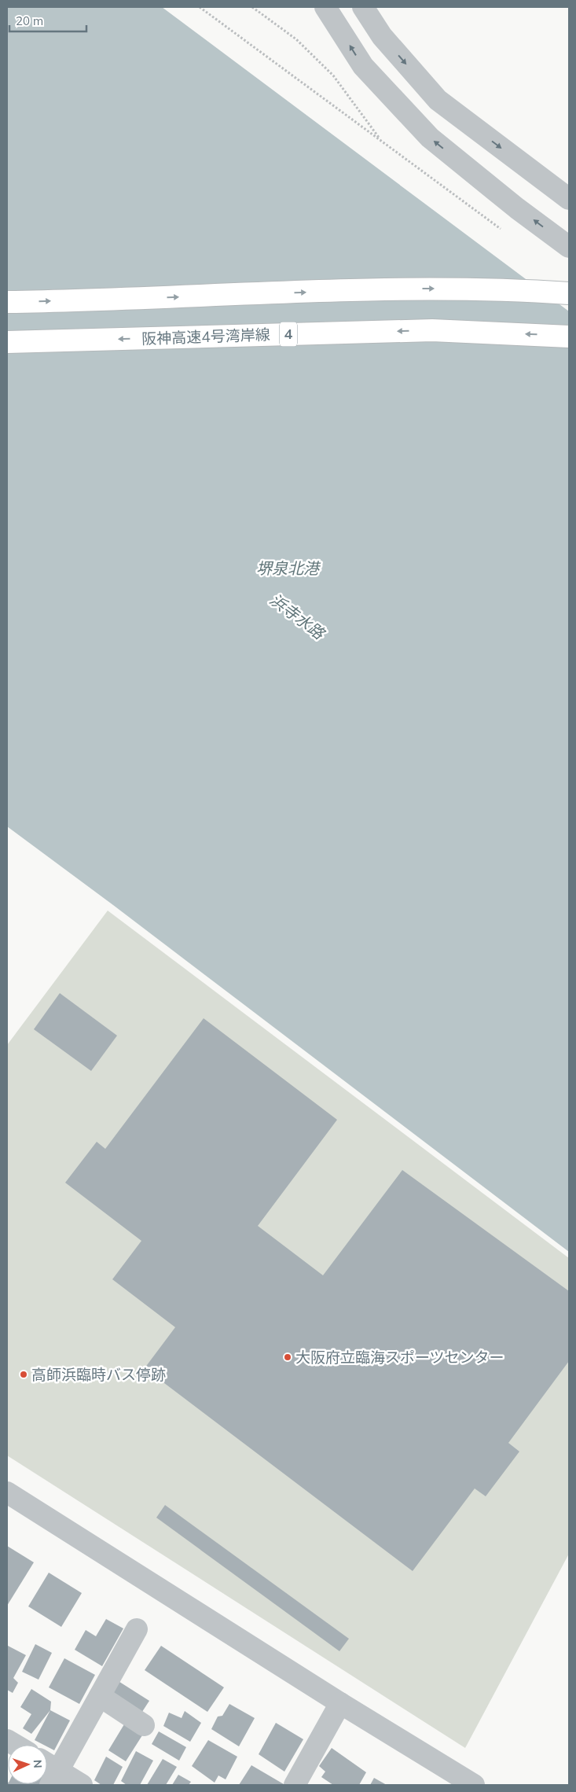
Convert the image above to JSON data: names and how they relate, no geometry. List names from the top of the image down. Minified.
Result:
{"streets":{"highway":["4","阪神高速4号湾岸線"]},"water":["堺泉北港","浜寺水路"],"places":["大阪府立臨海スポーツセンター","高師浜臨時バス停跡"],"scale_bar":"20 m","north":"right"}
